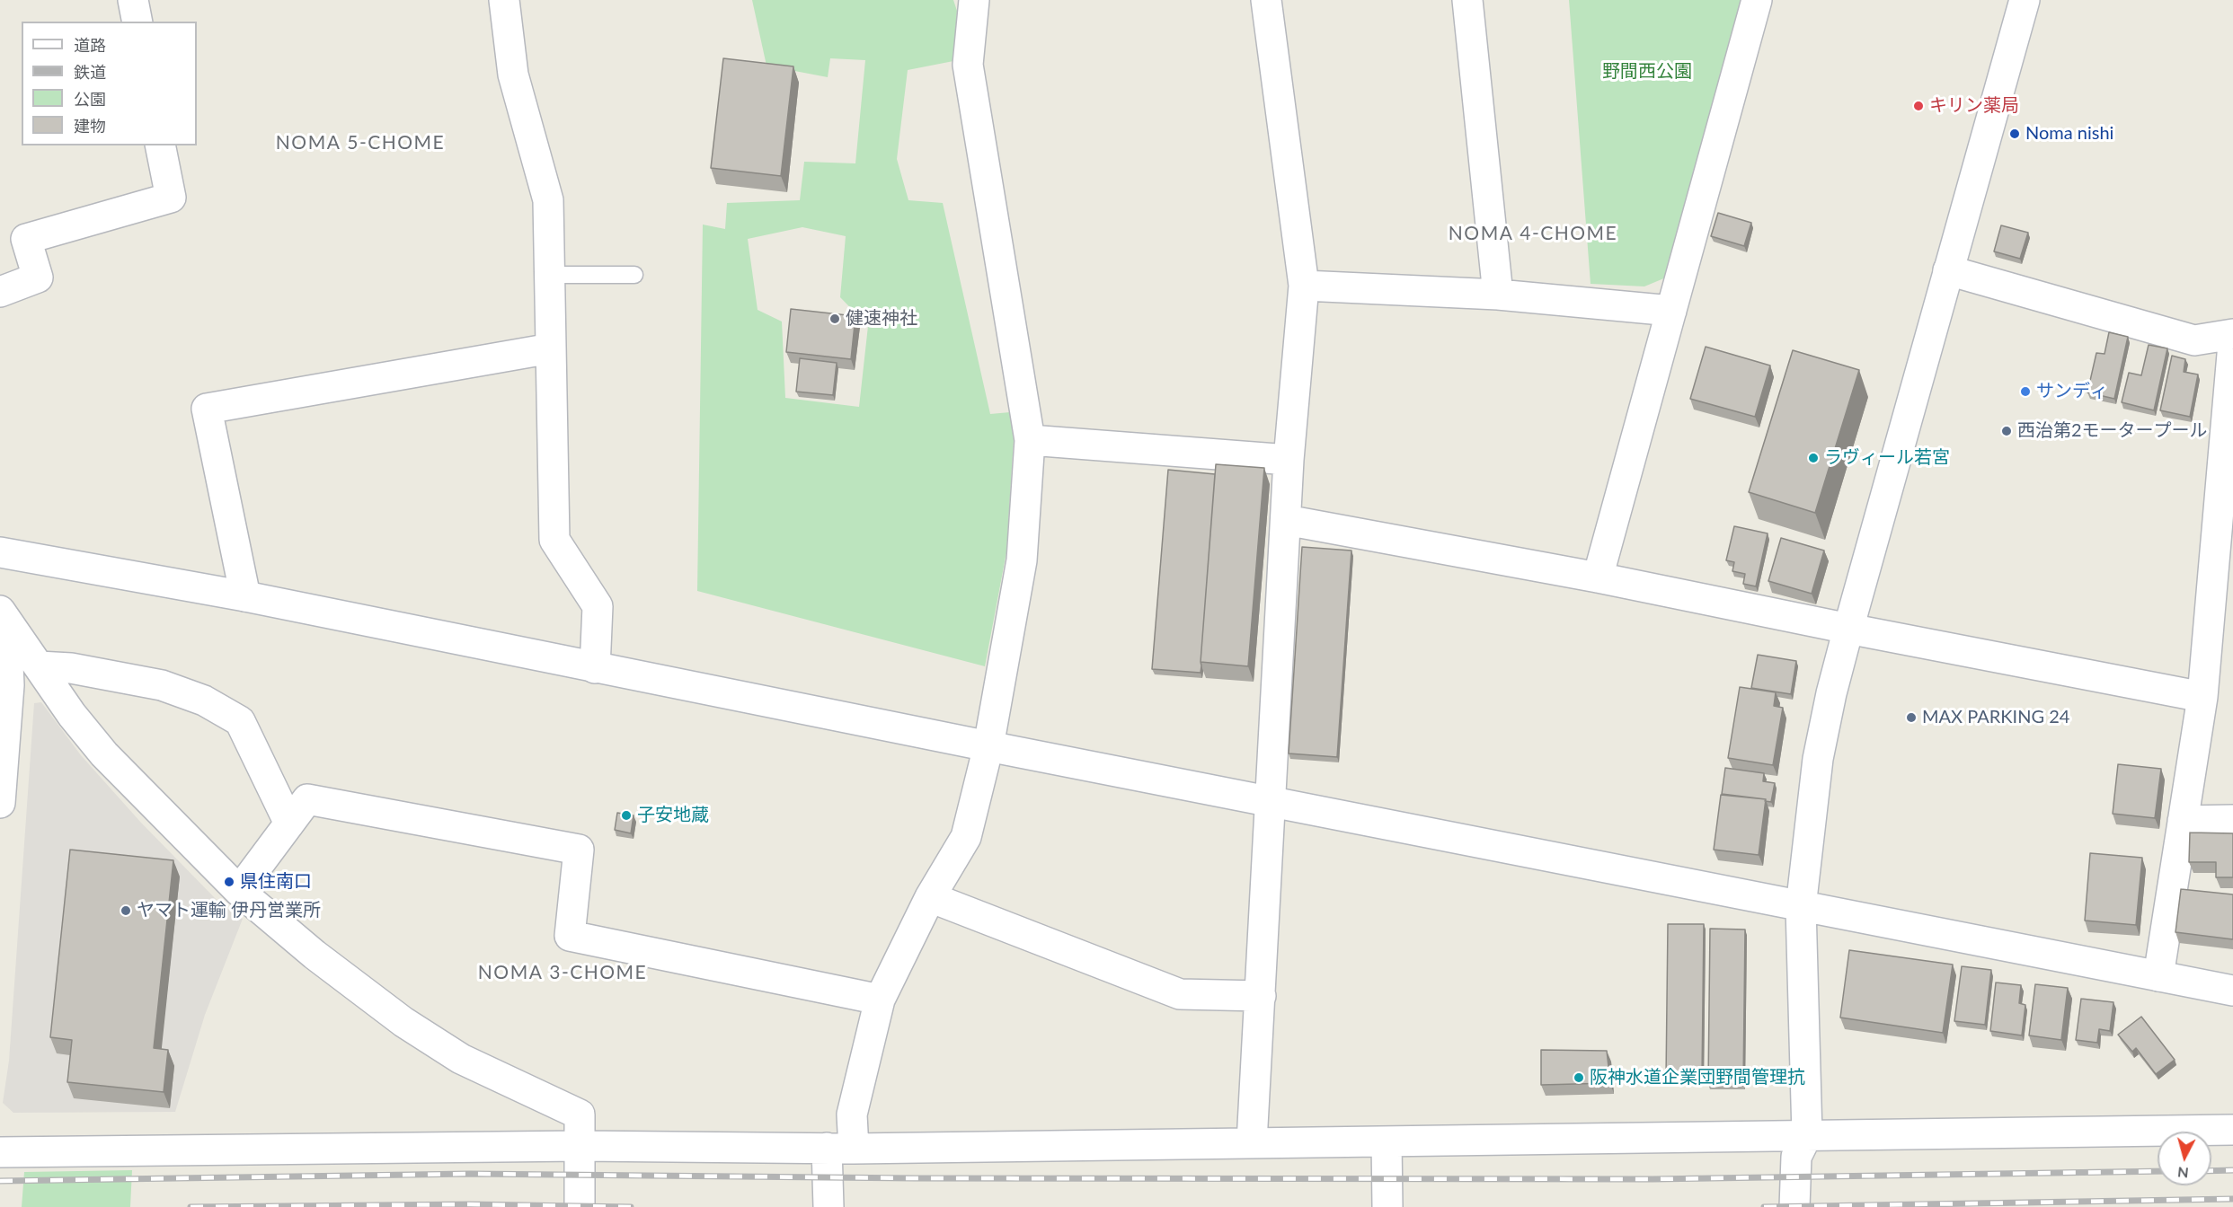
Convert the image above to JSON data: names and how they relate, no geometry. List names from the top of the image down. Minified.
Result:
{"districts":["NOMA 5-CHOME","NOMA 4-CHOME","NOMA 3-CHOME"],"parks":["野間西公園"],"places":["キリン薬局","Noma nishi","健速神社","サンディ","西治第2モータープール","ラヴィール若宮","MAX PARKING 24","子安地蔵","県住南口","ヤマト運輸 伊丹営業所","阪神水道企業団野間管理抗"],"legend":["道路","鉄道","公園","建物"],"north":"bottom"}
